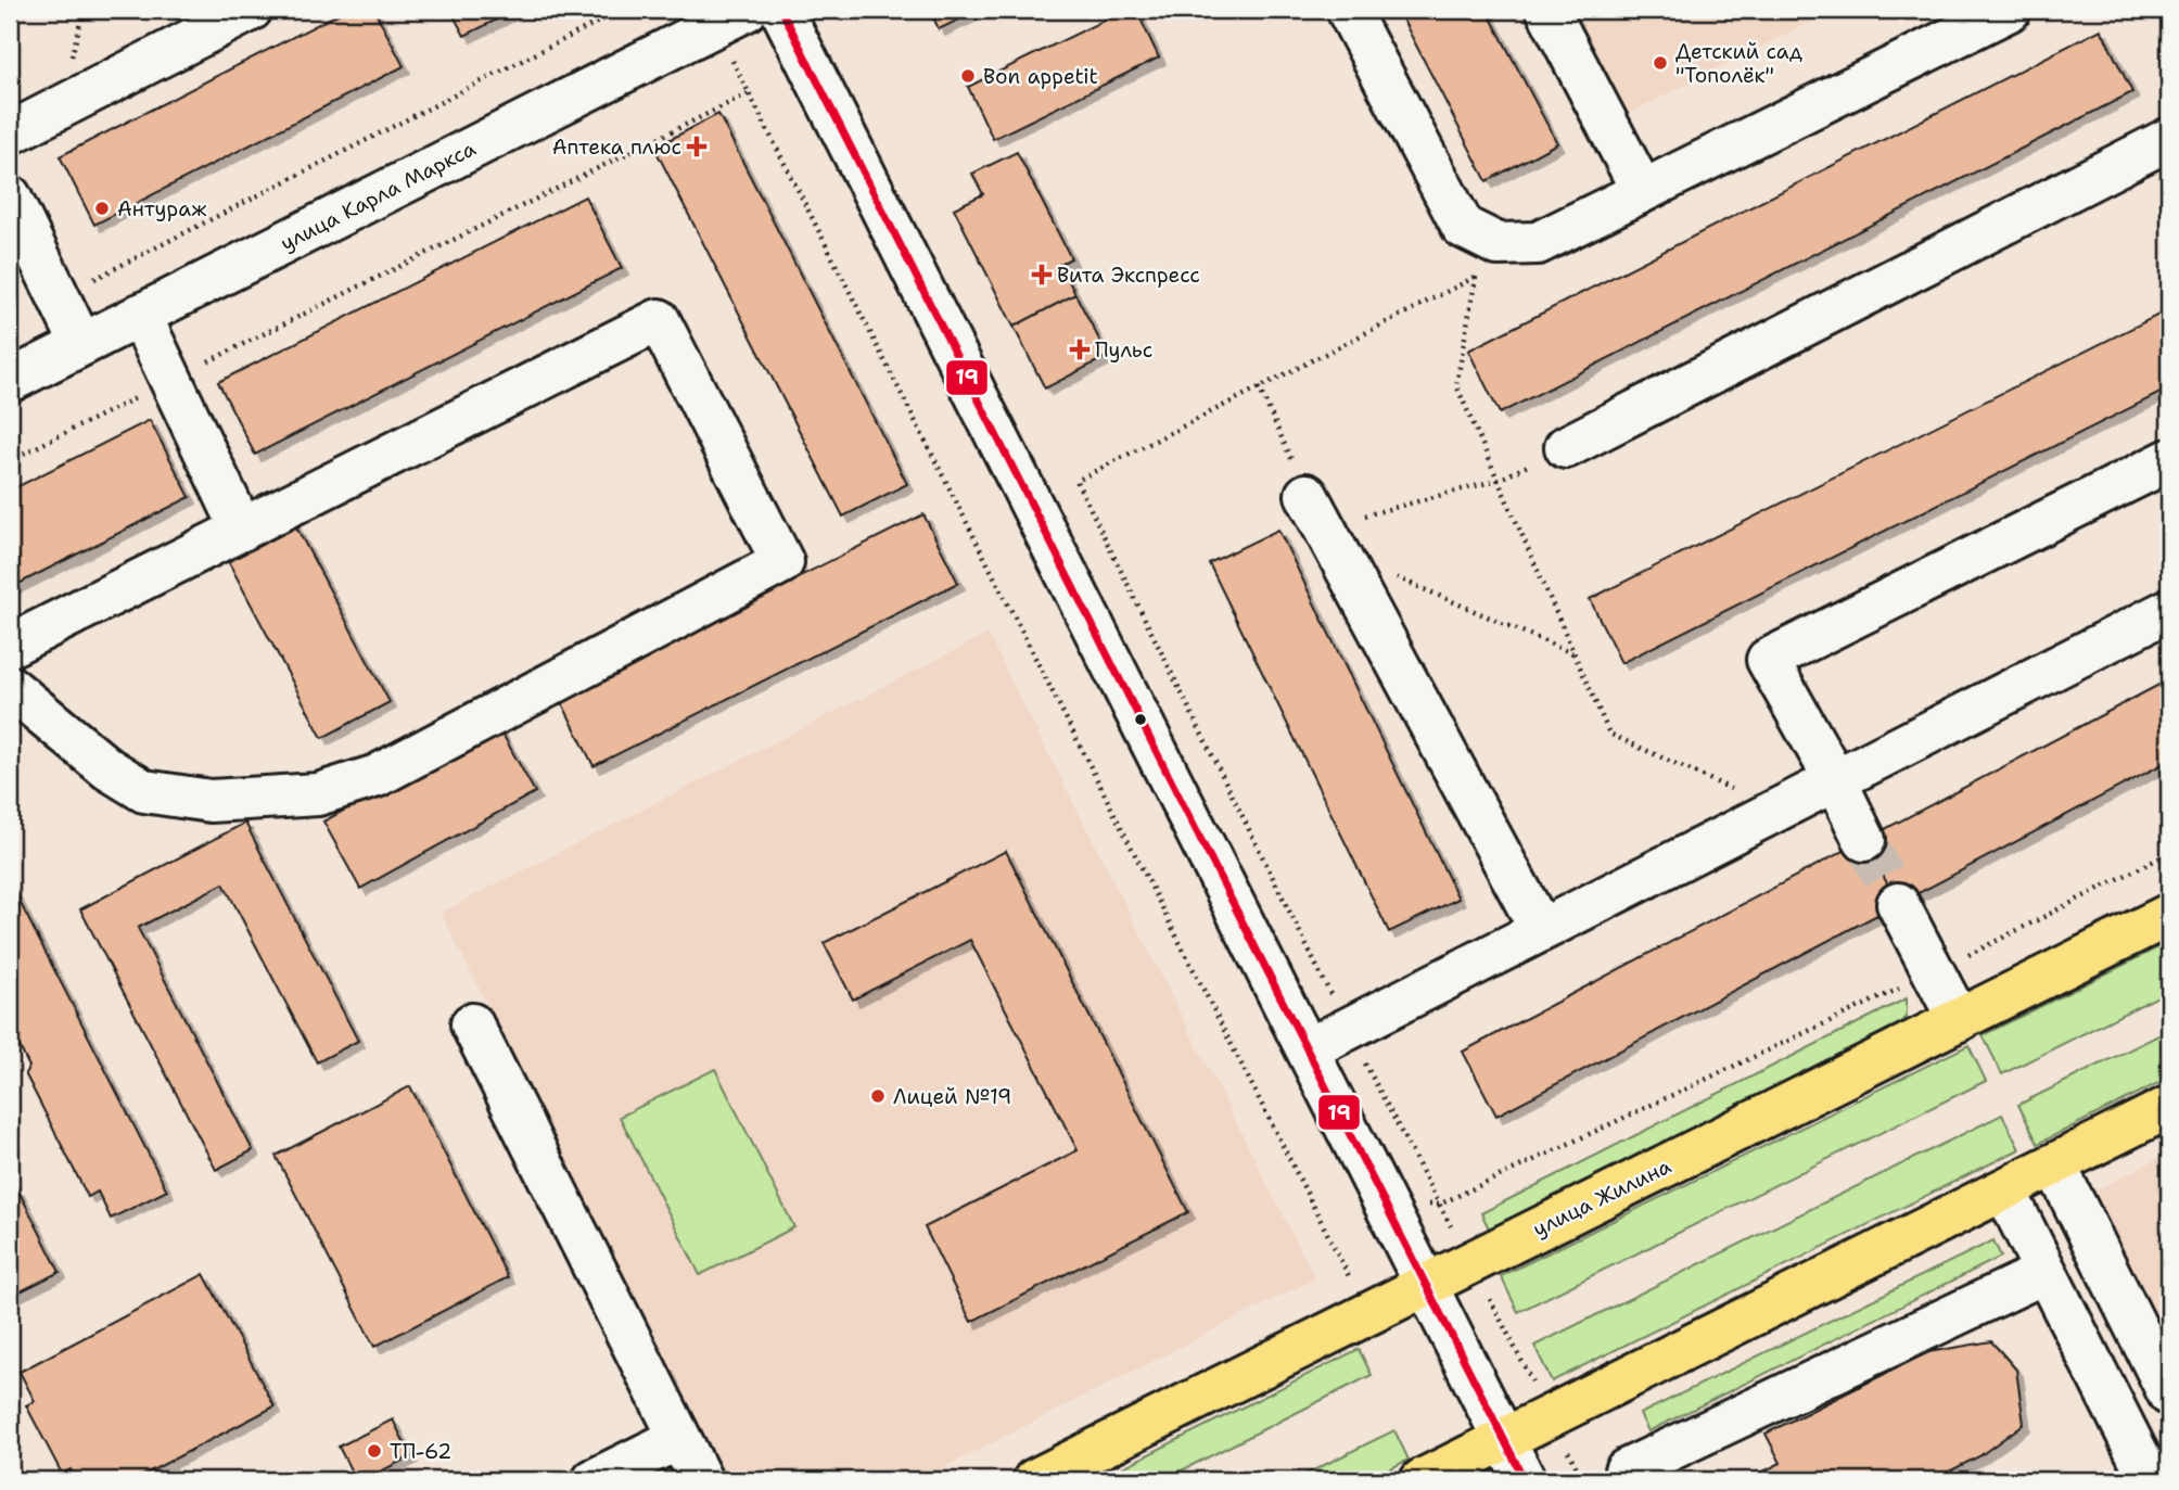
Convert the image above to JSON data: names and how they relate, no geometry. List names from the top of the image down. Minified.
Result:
{"streets":{"main road":["улица Жилина"],"street":["улица Карла Маркса"]},"places":{"other":["Детский сад \"Тополёк\"","Bon appetit","Антураж","Лицей №19","ТП-62"],"health":["Аптека плюс","Вита Экспресс","Пульс"]},"lines":["transit line 19"]}
